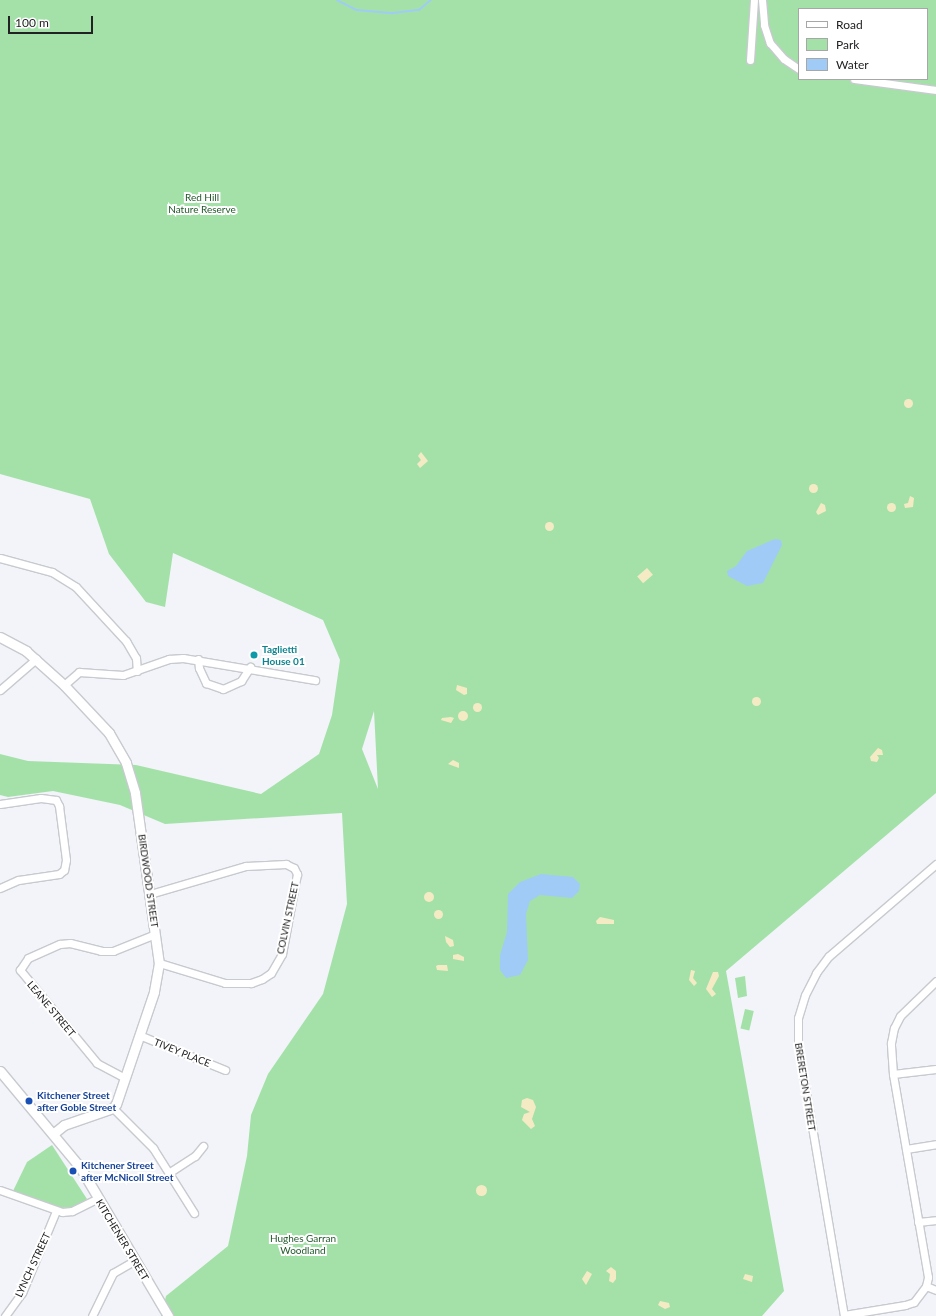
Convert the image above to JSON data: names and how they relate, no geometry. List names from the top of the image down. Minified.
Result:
{"streets":{"street":["BIRDWOOD STREET","COLVIN STREET","LEANE STREET","TIVEY PLACE","BRERETON STREET","KITCHENER STREET","LYNCH STREET"]},"crossings":[["BIRDWOOD STREET","COLVIN STREET"],["BIRDWOOD STREET","LEANE STREET"],["BIRDWOOD STREET","TIVEY PLACE"]],"parks":["Red Hill Nature Reserve","Hughes Garran Woodland"],"places":["Taglietti House 01","Kitchener Street after Goble Street","Kitchener Street after McNicoll Street"],"legend":["Road","Park","Water"],"scale_bar":"100 m"}
